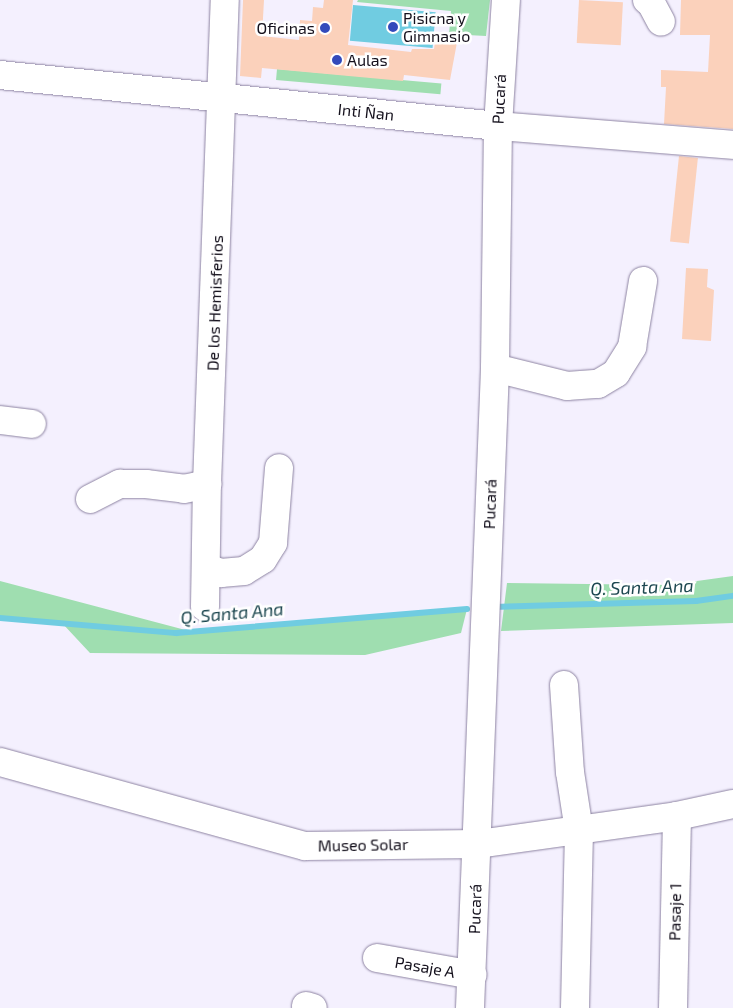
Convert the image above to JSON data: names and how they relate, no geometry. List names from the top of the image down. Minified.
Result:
{"streets":{"street":["Pucará","Inti Ñan","De los Hemisferios","Museo Solar","Pasaje 1","Pasaje A"]},"crossings":[["Pucará","Inti Ñan"],["Pucará","Museo Solar"],["Pucará","Pasaje A"],["Inti Ñan","De los Hemisferios"],["Museo Solar","Pasaje 1"]],"water":["Q. Santa Ana"],"places":["Pisicna y Gimnasio","Oficinas","Aulas"]}
